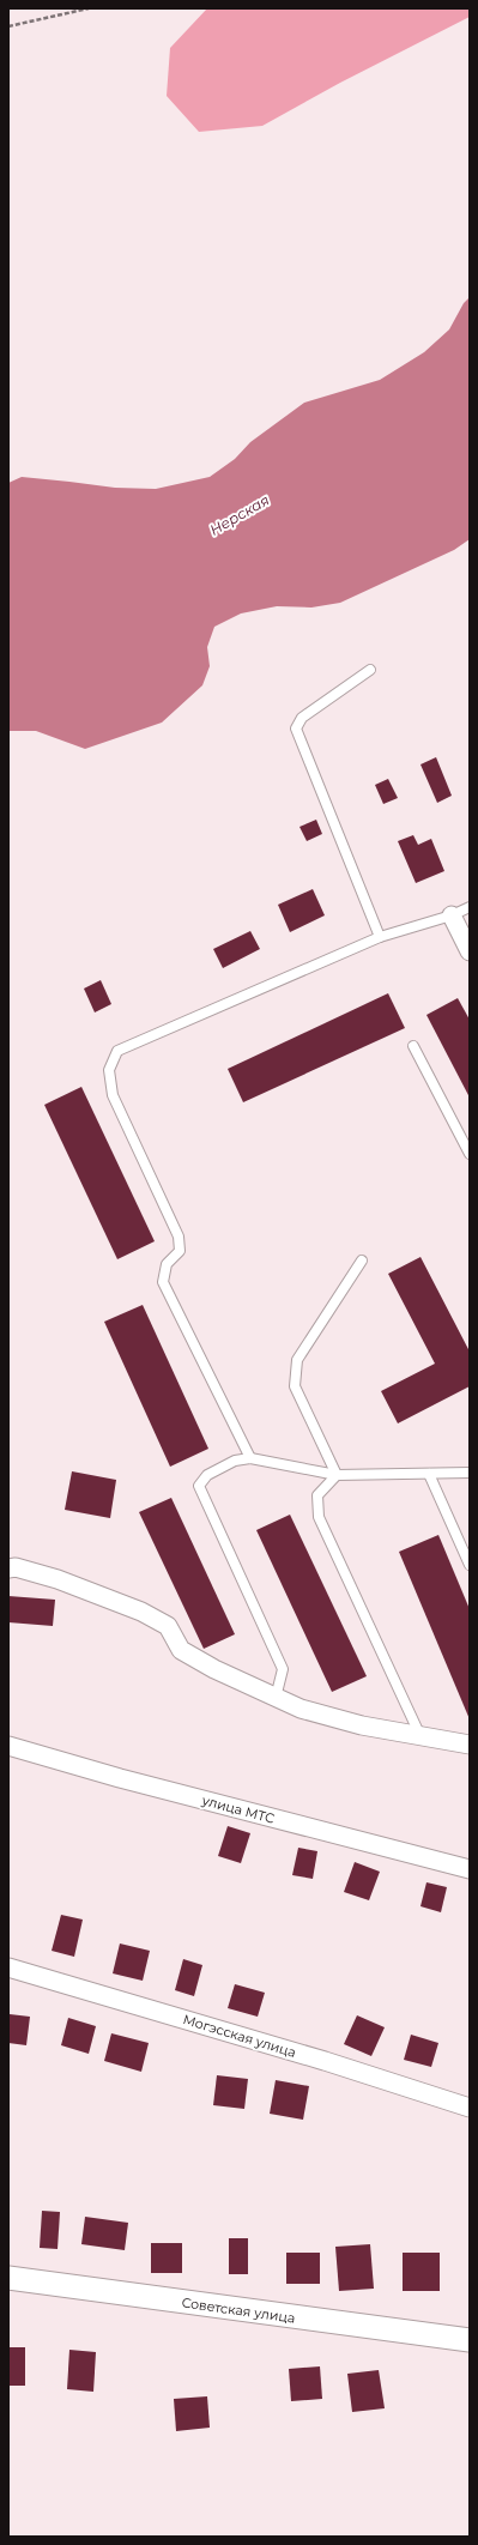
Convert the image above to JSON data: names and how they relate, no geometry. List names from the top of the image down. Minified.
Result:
{"streets":{"street":["улица МТС","Могэсская улица","Советская улица"]},"water":["Нерская"]}
